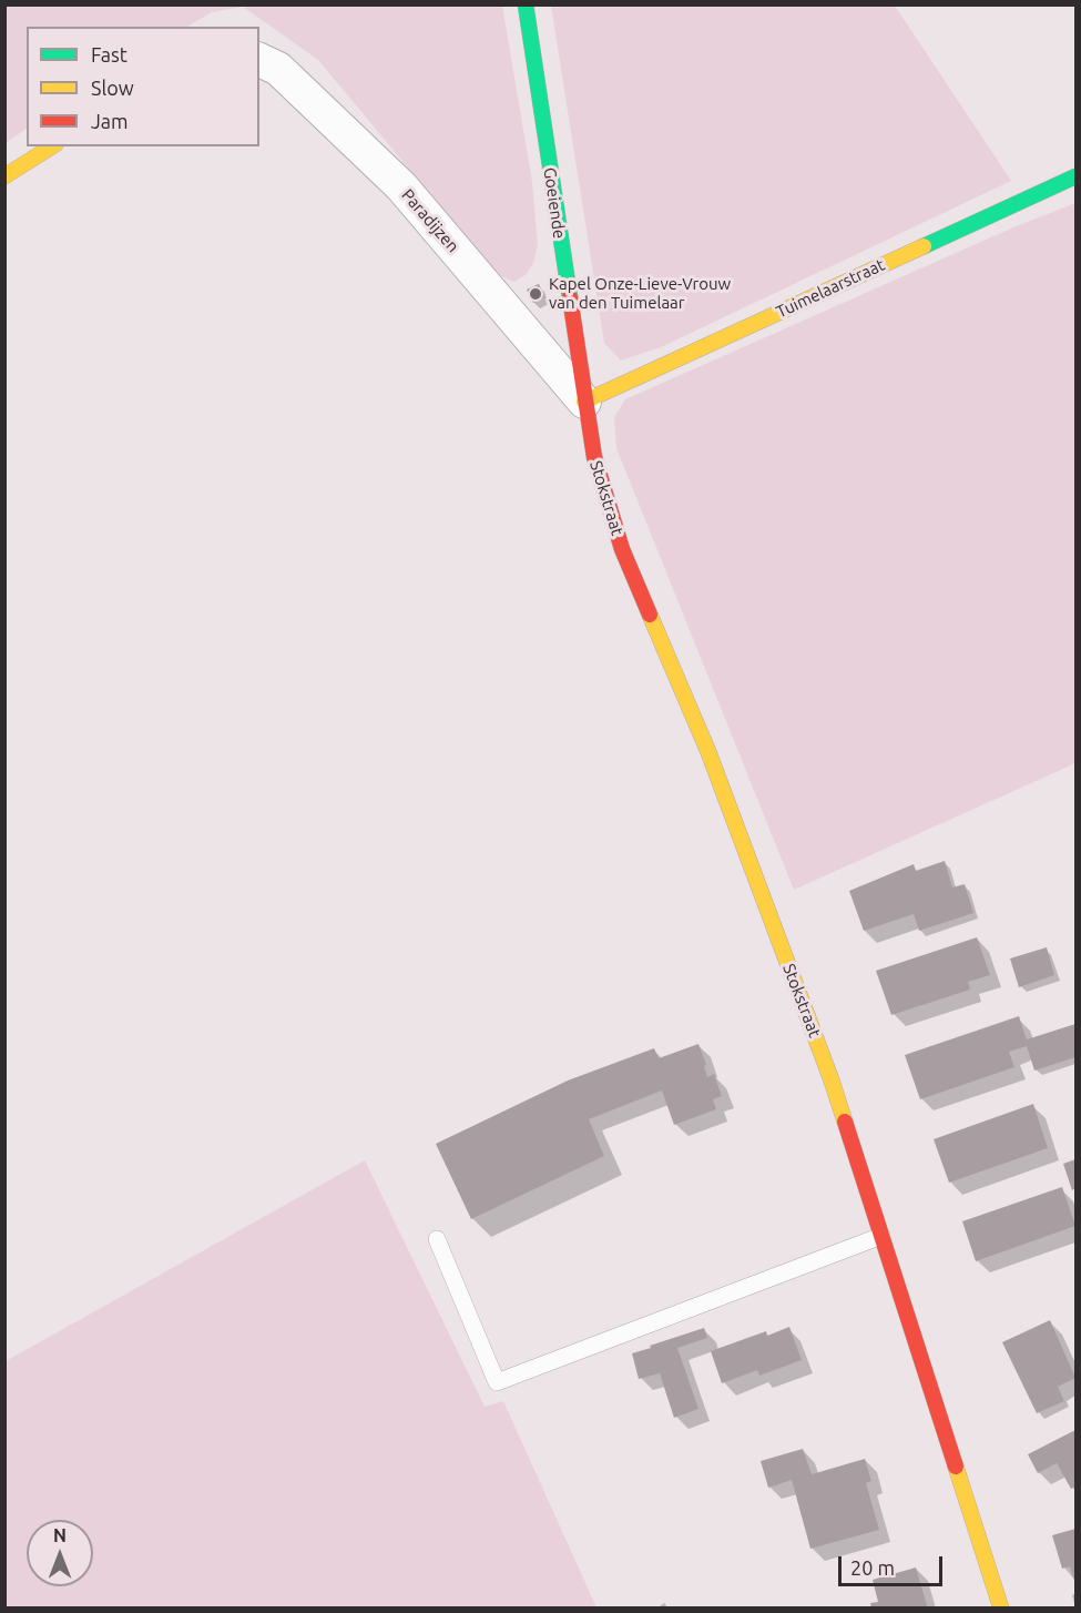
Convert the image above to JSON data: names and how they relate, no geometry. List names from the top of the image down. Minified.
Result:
{"streets":{"street":["Goeiende","Paradijzen","Tuimelaarstraat","Stokstraat"]},"crossings":[["Goeiende","Paradijzen"],["Goeiende","Tuimelaarstraat"],["Goeiende","Stokstraat"],["Paradijzen","Tuimelaarstraat"],["Paradijzen","Stokstraat"],["Tuimelaarstraat","Stokstraat"]],"places":["Kapel Onze-Lieve-Vrouw van den Tuimelaar"],"legend":["Fast","Slow","Jam"],"scale_bar":"20 m","north":"top"}
